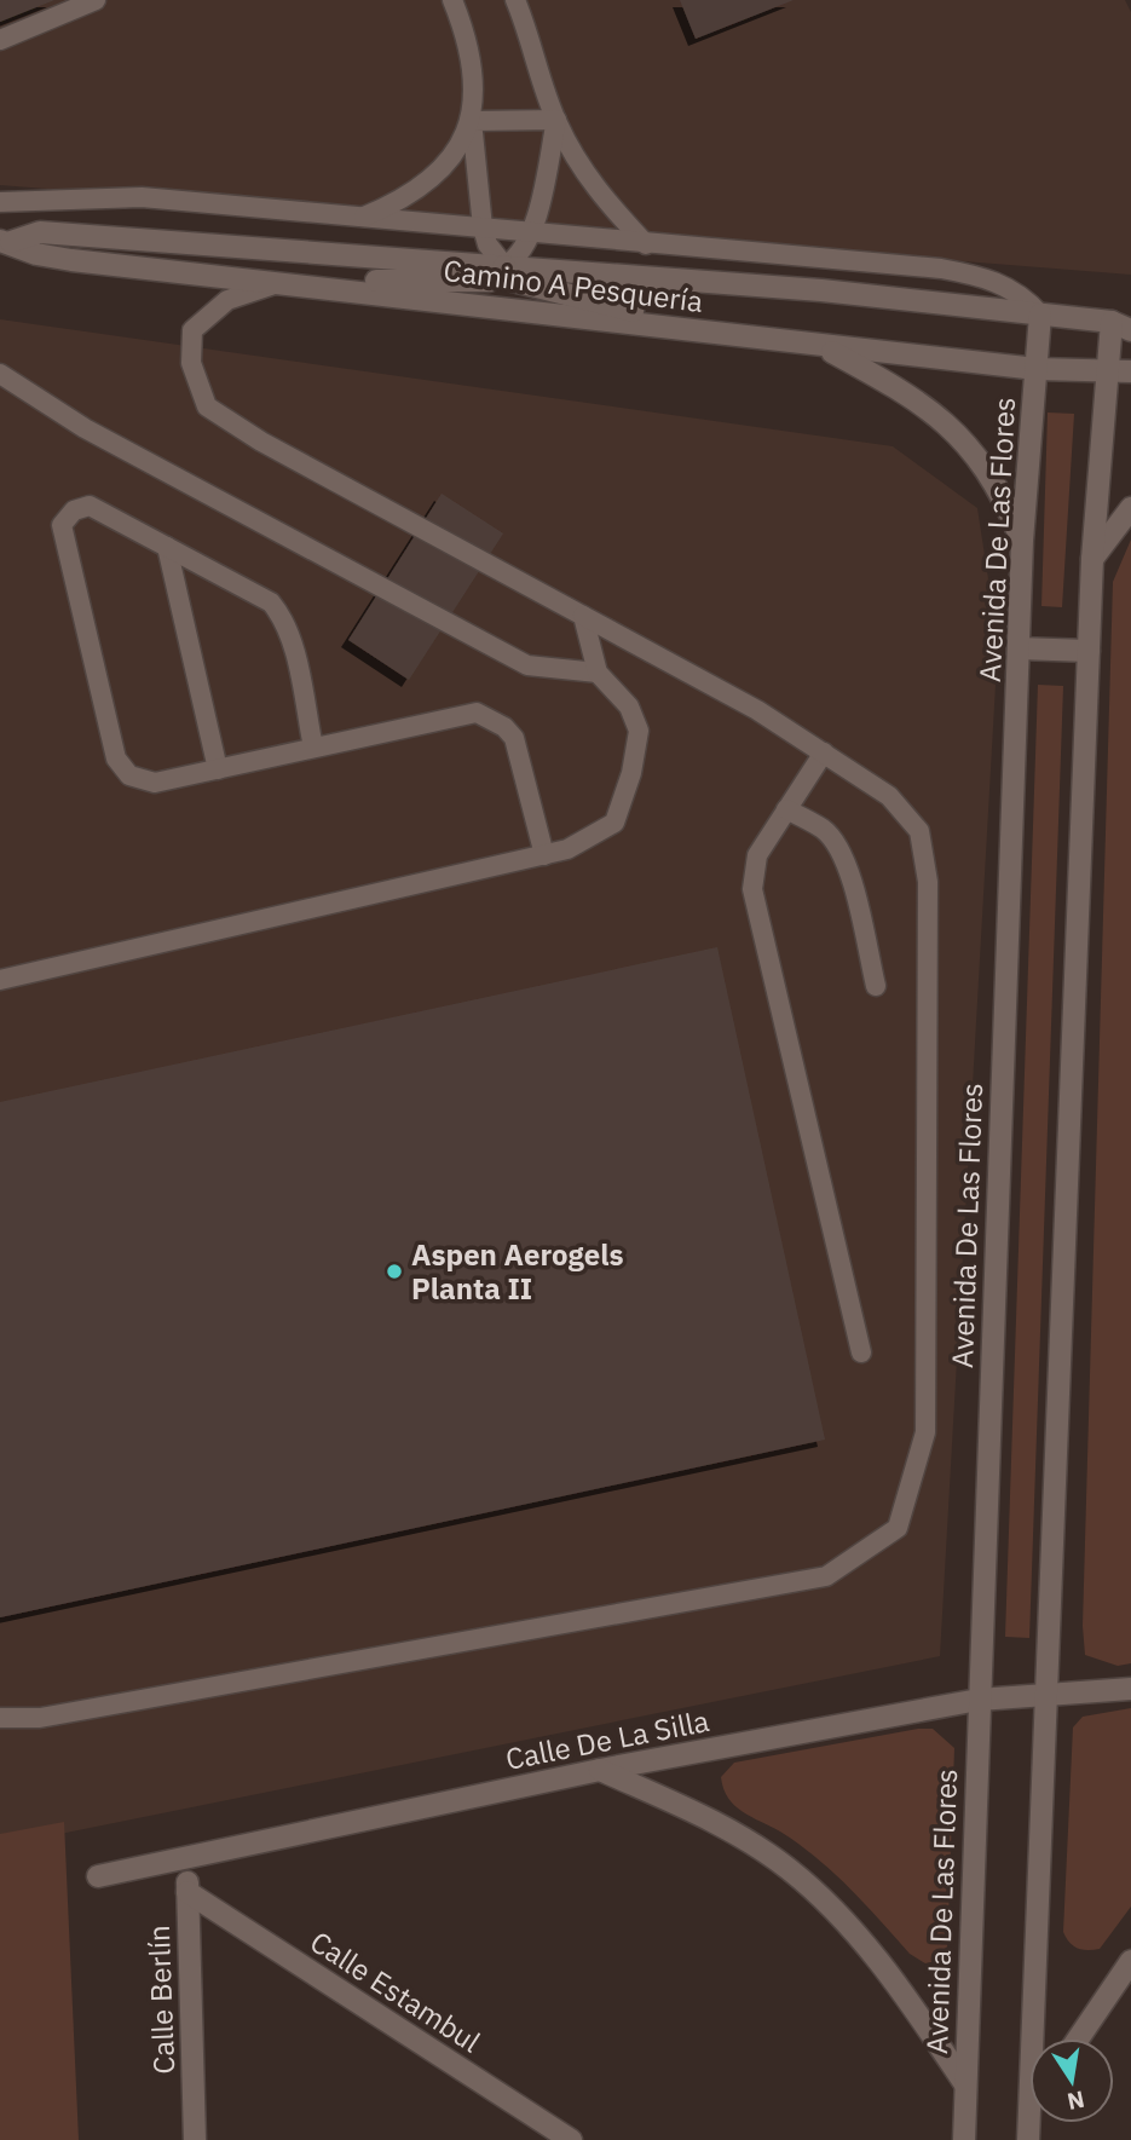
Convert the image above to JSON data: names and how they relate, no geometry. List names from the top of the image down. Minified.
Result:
{"streets":{"street":["Camino A Pesquería","Avenida De Las Flores","Calle De La Silla","Calle Estambul","Calle Berlín"]},"crossings":[["Camino A Pesquería","Avenida De Las Flores"],["Avenida De Las Flores","Calle De La Silla"],["Calle De La Silla","Calle Berlín"],["Calle Estambul","Calle Berlín"]],"places":["Aspen Aerogels Planta II"],"north":"bottom"}
